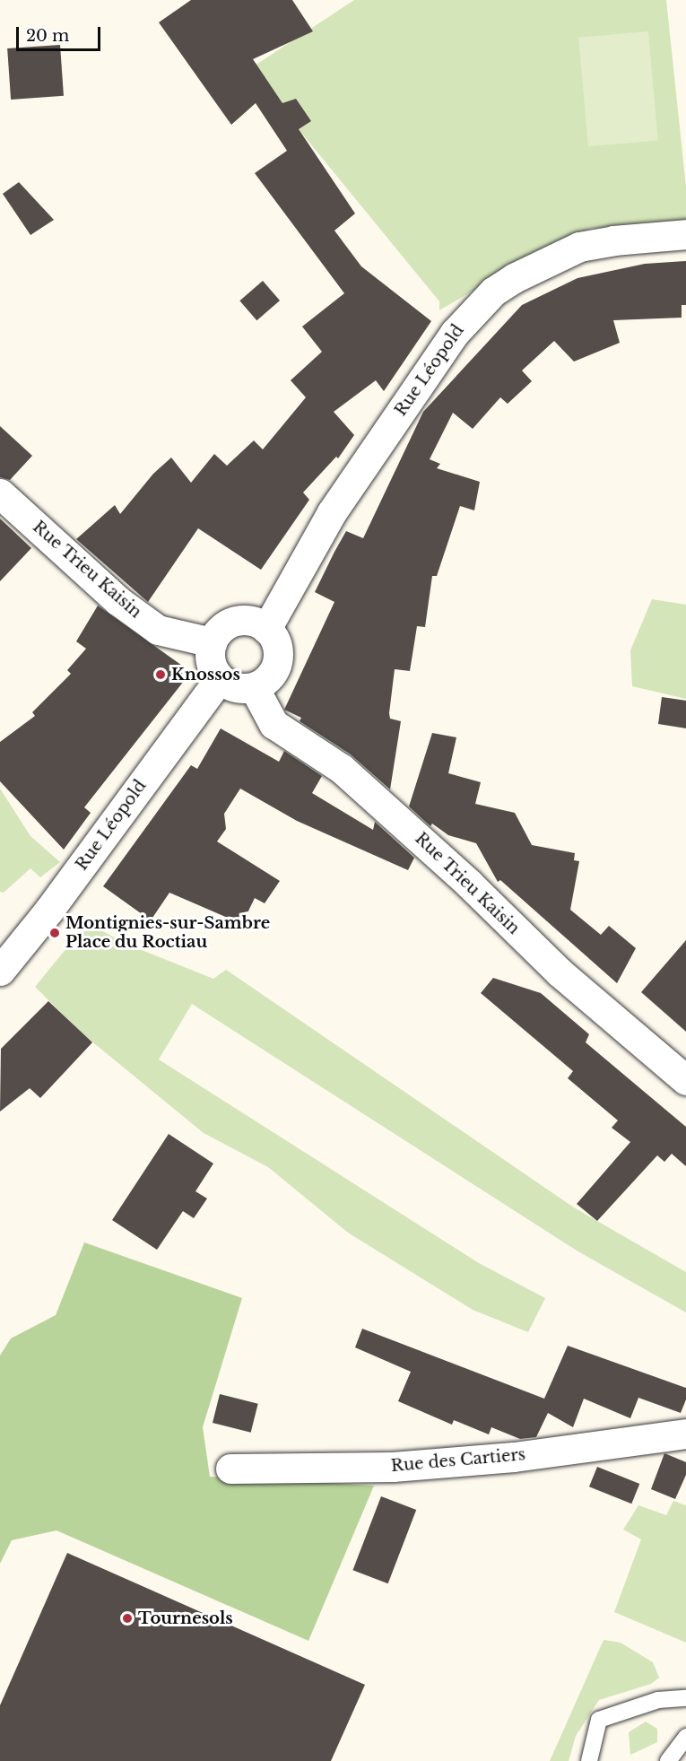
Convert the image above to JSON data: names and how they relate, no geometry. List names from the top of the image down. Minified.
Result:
{"streets":{"street":["Rue Léopold","Rue Trieu Kaisin","Rue des Cartiers"]},"crossings":[["Rue Léopold","Rue Trieu Kaisin"]],"places":["Knossos","Montignies-sur-Sambre Place du Roctiau","Tournesols"],"scale_bar":"20 m"}
